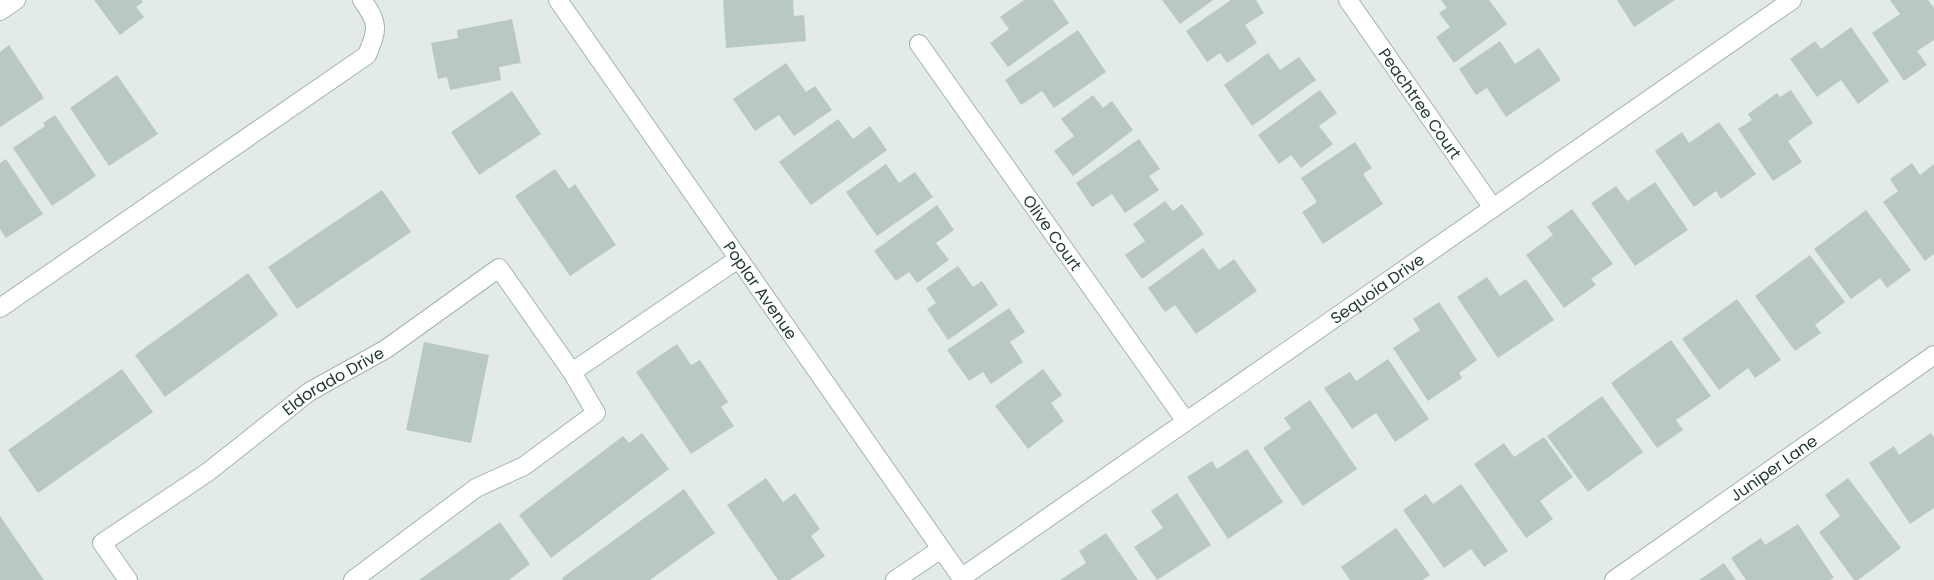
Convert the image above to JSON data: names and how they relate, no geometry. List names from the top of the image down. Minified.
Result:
{"streets":{"street":["Peachtree Court","Olive Court","Sequoia Drive","Poplar Avenue","Eldorado Drive","Juniper Lane"]},"crossings":[["Peachtree Court","Sequoia Drive"],["Olive Court","Sequoia Drive"],["Sequoia Drive","Poplar Avenue"]]}
